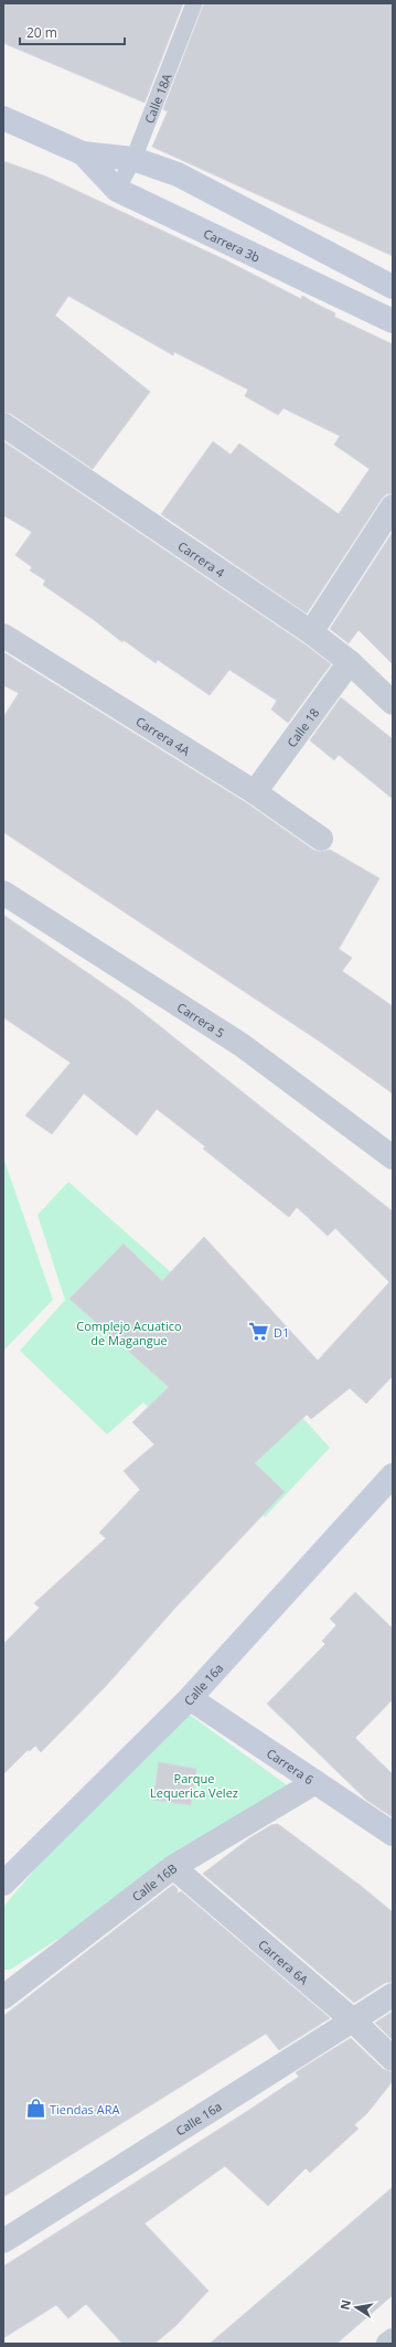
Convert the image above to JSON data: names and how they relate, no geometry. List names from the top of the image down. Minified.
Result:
{"streets":{"main road":["Carrera 3b","Calle 16a","Carrera 6"],"street":["Carrera 4","Calle 18","Carrera 4A","Carrera 5","Calle 16B","Carrera 6A"],"lane":["Calle 18A"]},"crossings":[["Calle 18A","Carrera 3b"],["Carrera 4","Calle 18"],["Calle 18","Carrera 4A"],["Calle 16a","Carrera 6"],["Calle 16a","Carrera 6A"],["Carrera 6","Calle 16B"],["Calle 16B","Carrera 6A"]],"parks":["Complejo Acuatico de Magangue","Parque Lequerica Velez"],"places":{"supermarket":["D1"],"shop":["Tiendas ARA"]},"scale_bar":"20 m","north":"left"}
